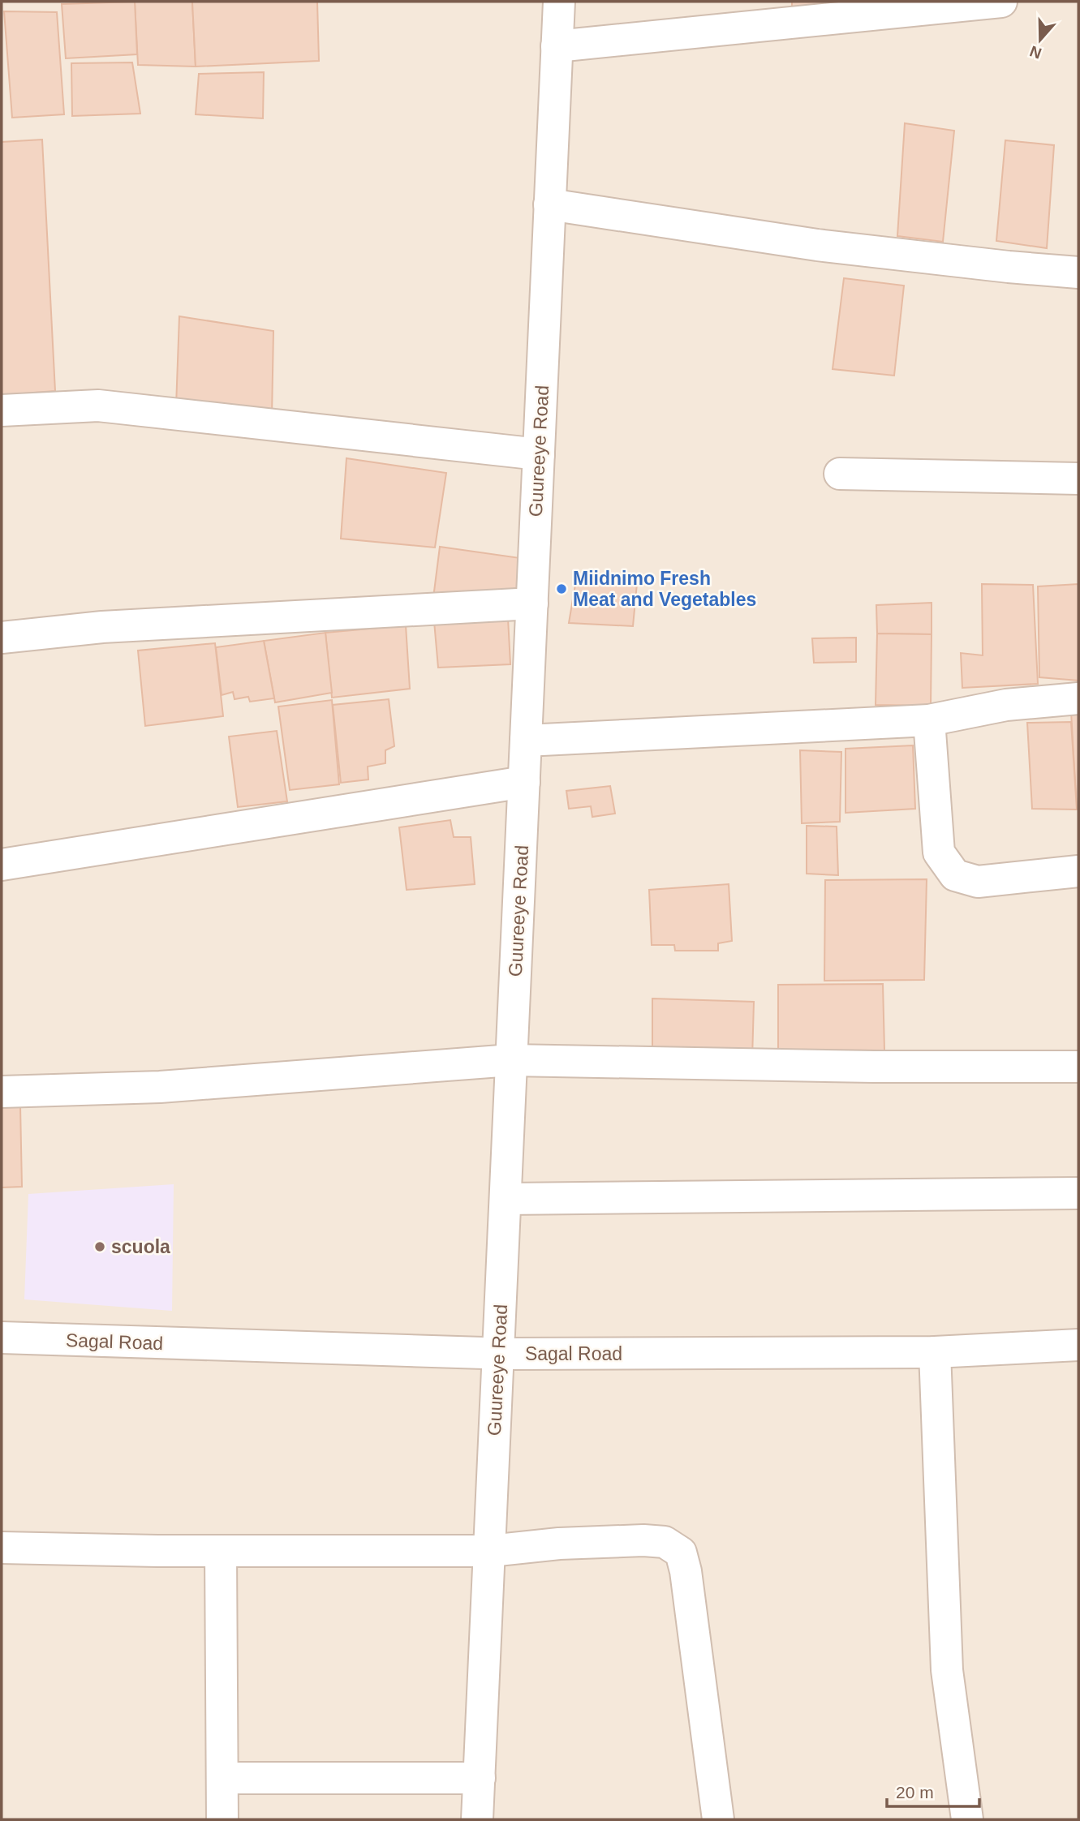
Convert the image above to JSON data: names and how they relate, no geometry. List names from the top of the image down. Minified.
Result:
{"streets":{"street":["Guureeye Road","Sagal Road"]},"crossings":[["Guureeye Road","Sagal Road"]],"places":["Miidnimo Fresh Meat and Vegetables","scuola"],"scale_bar":"20 m","north":"bottom"}
